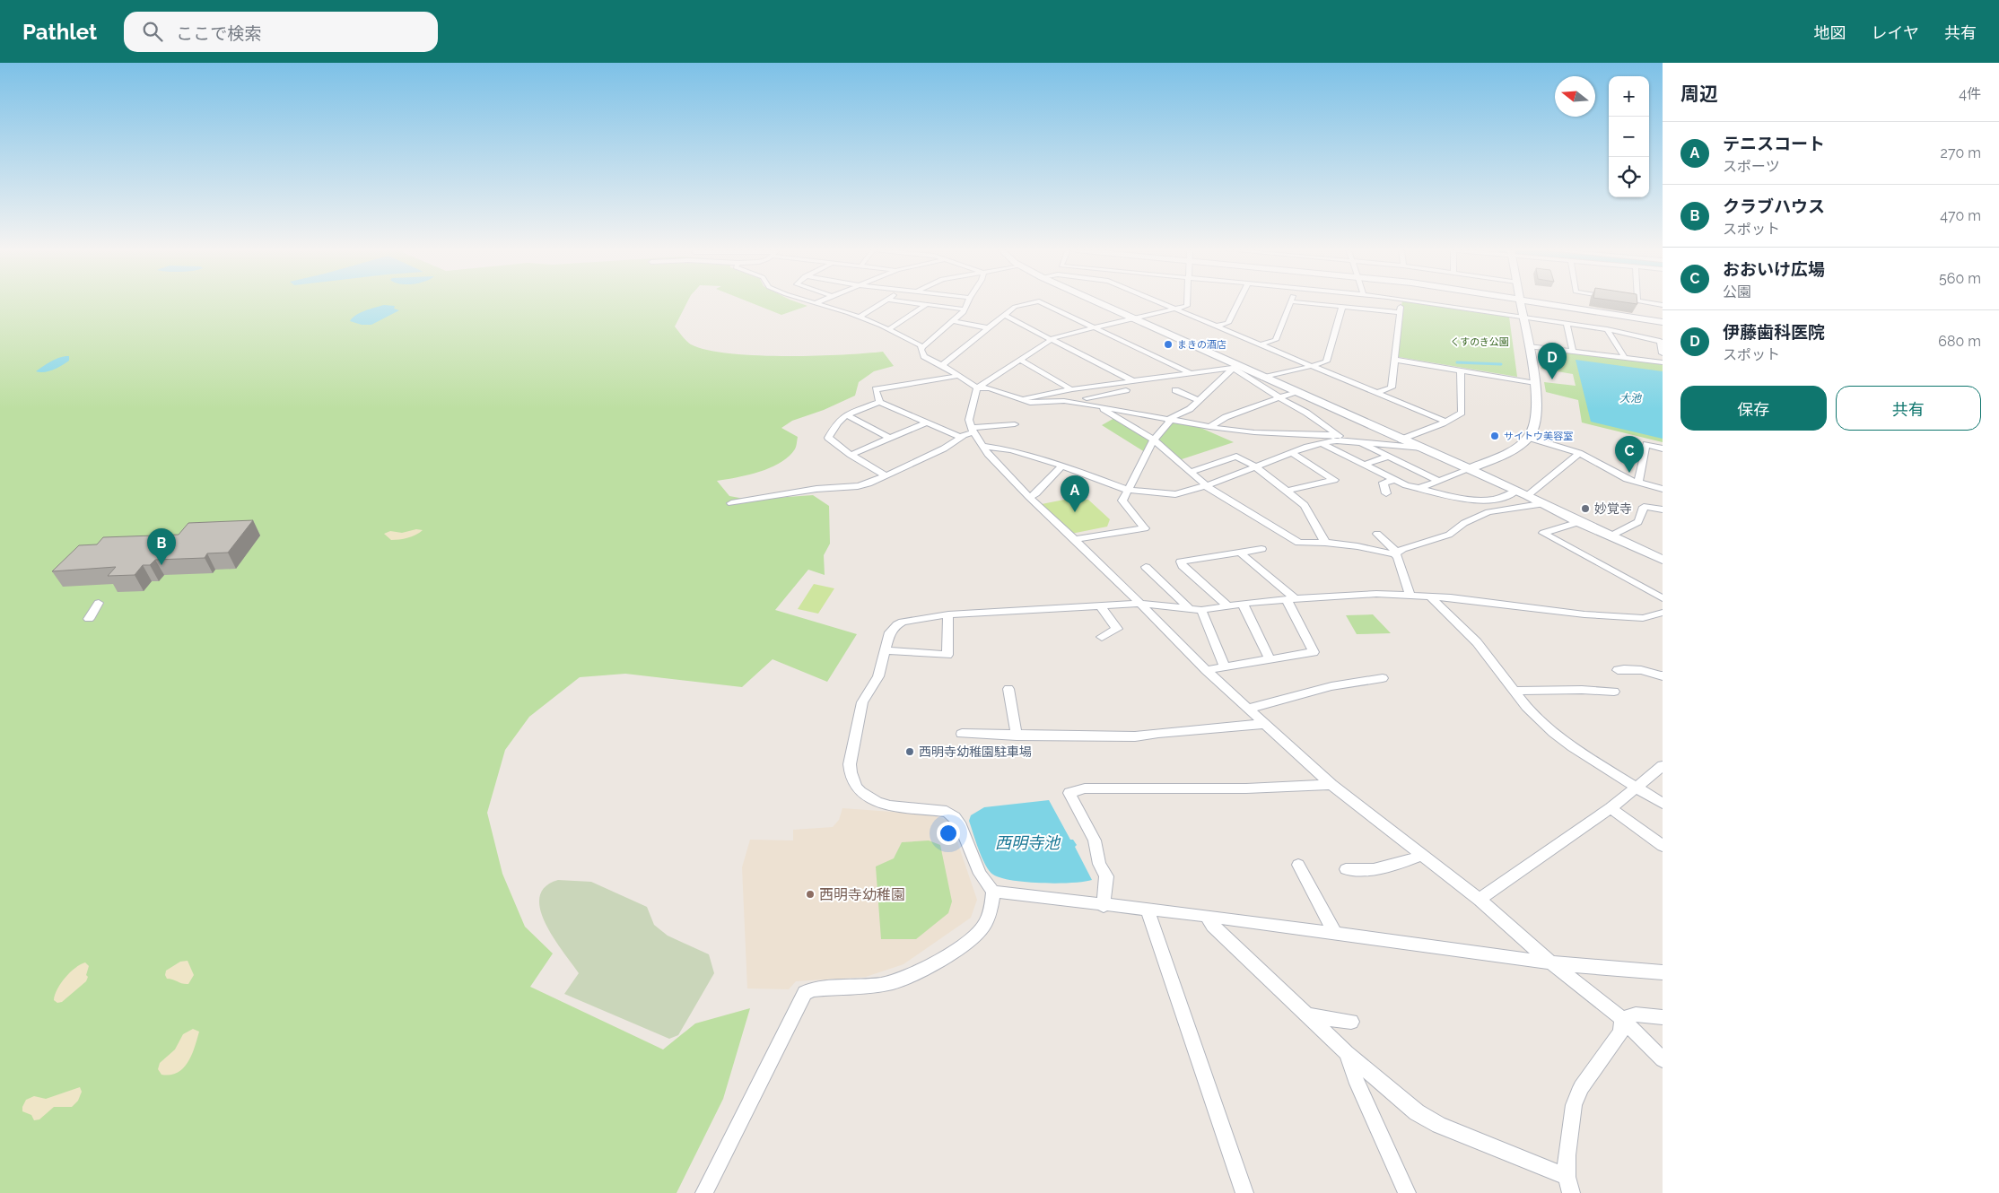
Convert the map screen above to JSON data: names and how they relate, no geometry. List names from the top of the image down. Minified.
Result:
{"water":["大池","西明寺池"],"parks":["くすのき公園"],"places":["まきの酒店","サイトウ美容室","妙覚寺","西明寺幼稚園駐車場","西明寺幼稚園"],"north":"left","page":{"header":"Pathlet","search":"ここで検索","nav":["地図","レイヤ","共有"],"heading":["周辺","4件"],"map_buttons":["+","−"],"list":[{"mark":"A","name":"テニスコート","note":"スポーツ","value":"270 m"},{"mark":"B","name":"クラブハウス","note":"スポット","value":"470 m"},{"mark":"C","name":"おおいけ広場","note":"公園","value":"560 m"},{"mark":"D","name":"伊藤歯科医院","note":"スポット","value":"680 m"}],"pins":["D","C","A","B"],"buttons":["保存","共有"]}}
